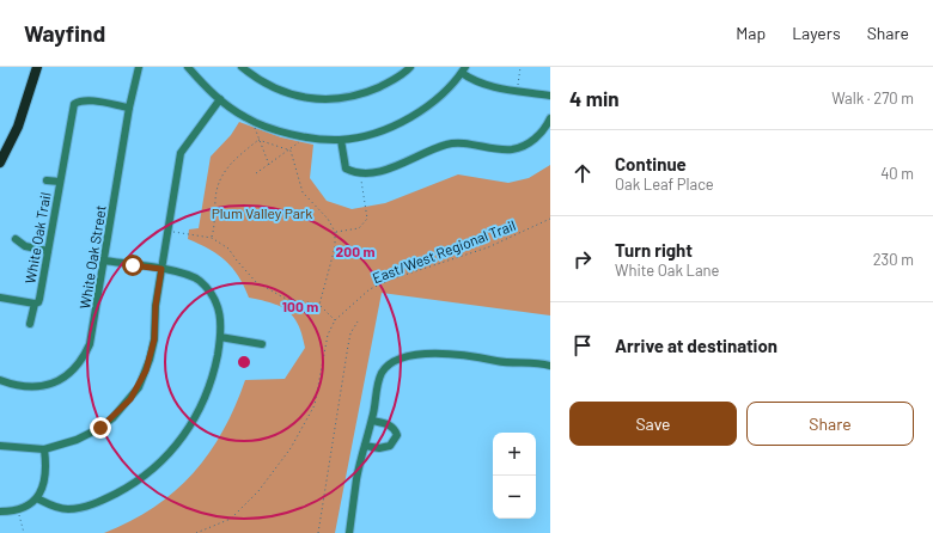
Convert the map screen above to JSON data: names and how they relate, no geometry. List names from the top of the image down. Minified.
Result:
{"streets":{"street":["White Oak Trail","White Oak Street"],"path":["East/West Regional Trail"]},"crossings":[["White Oak Trail","White Oak Street"]],"parks":["Plum Valley Park"],"page":{"header":"Wayfind","nav":["Map","Layers","Share"],"heading":["4 min","Walk · 270 m"],"list":[["Continue","Oak Leaf Place","40 m"],["Turn right","White Oak Lane","230 m"],"Arrive at destination"],"buttons":["Save","Share"],"map_buttons":["+","−"]},"rings":["200 m","100 m"]}
